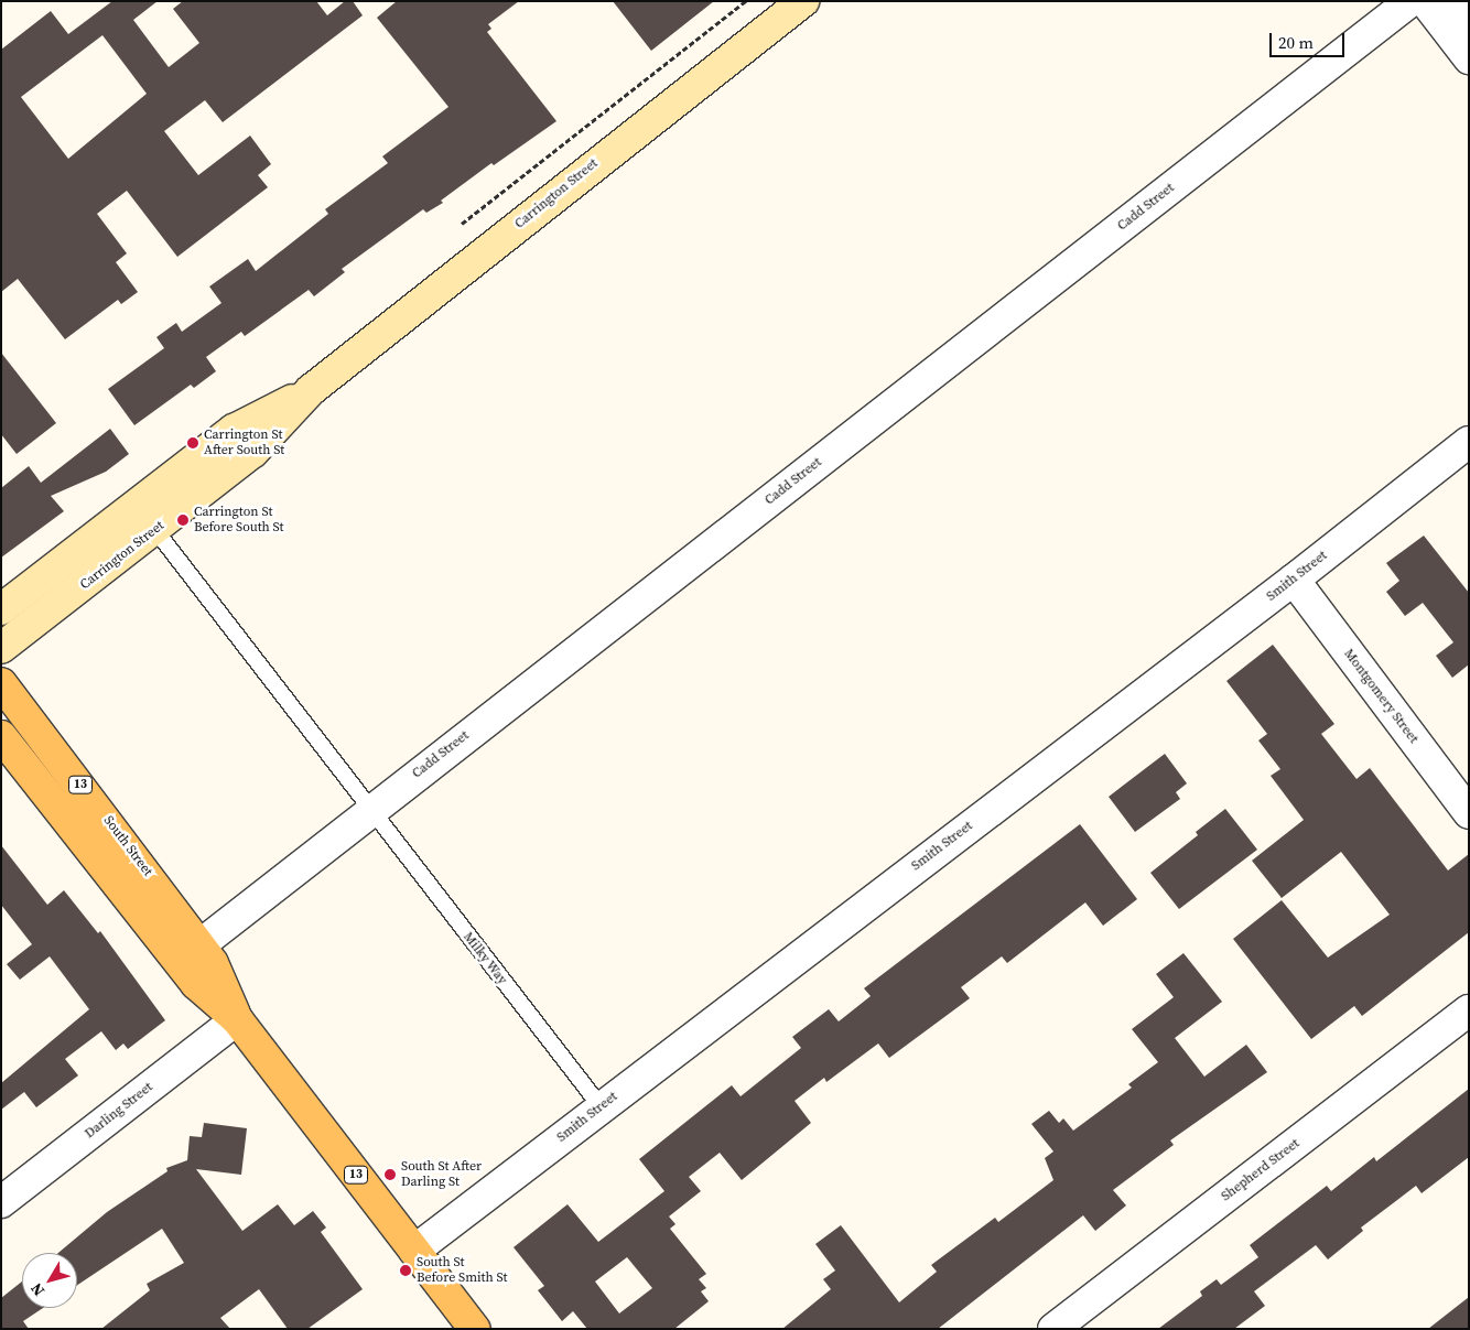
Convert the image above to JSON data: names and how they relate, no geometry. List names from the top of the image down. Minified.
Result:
{"streets":{"main road":["Carrington Street","13","South Street"],"street":["Cadd Street","Smith Street","Montgomery Street","Darling Street","Shepherd Street"],"lane":["Milky Way"]},"crossings":[["Carrington Street","Milky Way"],["Cadd Street","South Street"],["Cadd Street","Milky Way"],["Smith Street","Montgomery Street"],["Smith Street","South Street"],["Smith Street","Milky Way"],["South Street","Darling Street"]],"places":["Carrington St After South St","Carrington St Before South St","South St After Darling St","South St Before Smith St"],"scale_bar":"20 m","north":"bottom left"}
